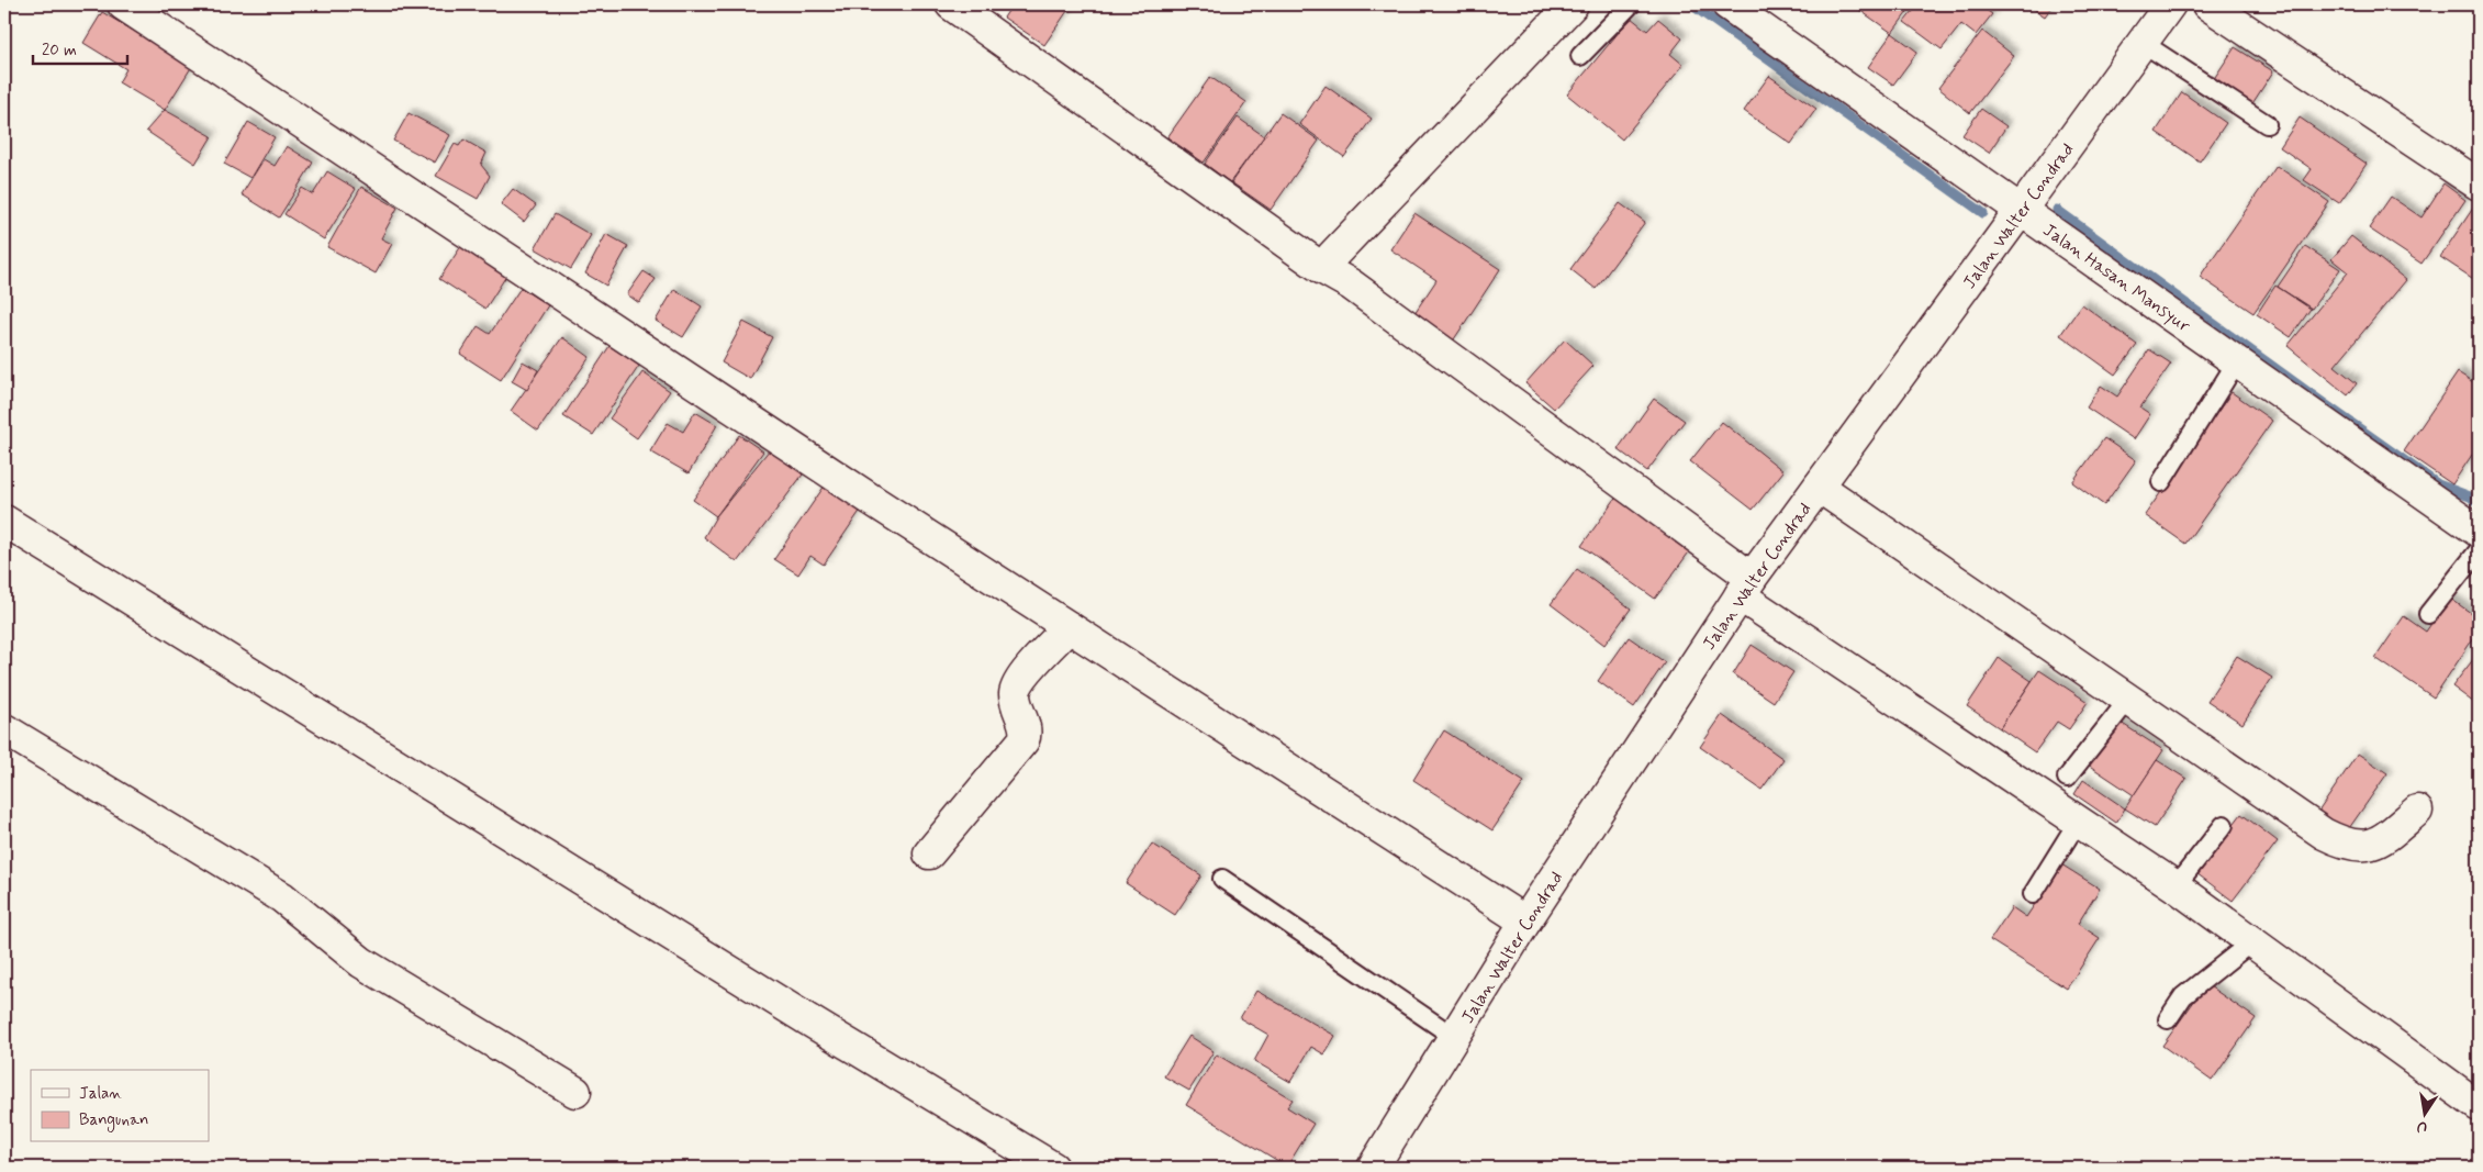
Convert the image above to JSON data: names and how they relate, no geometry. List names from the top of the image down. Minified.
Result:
{"streets":{"street":["Jalan Walter Condrad","Jalan Hasan Mansyur"]},"crossings":[["Jalan Walter Condrad","Jalan Hasan Mansyur"]],"legend":["Jalan","Bangunan"],"scale_bar":"20 m","north":"bottom"}
